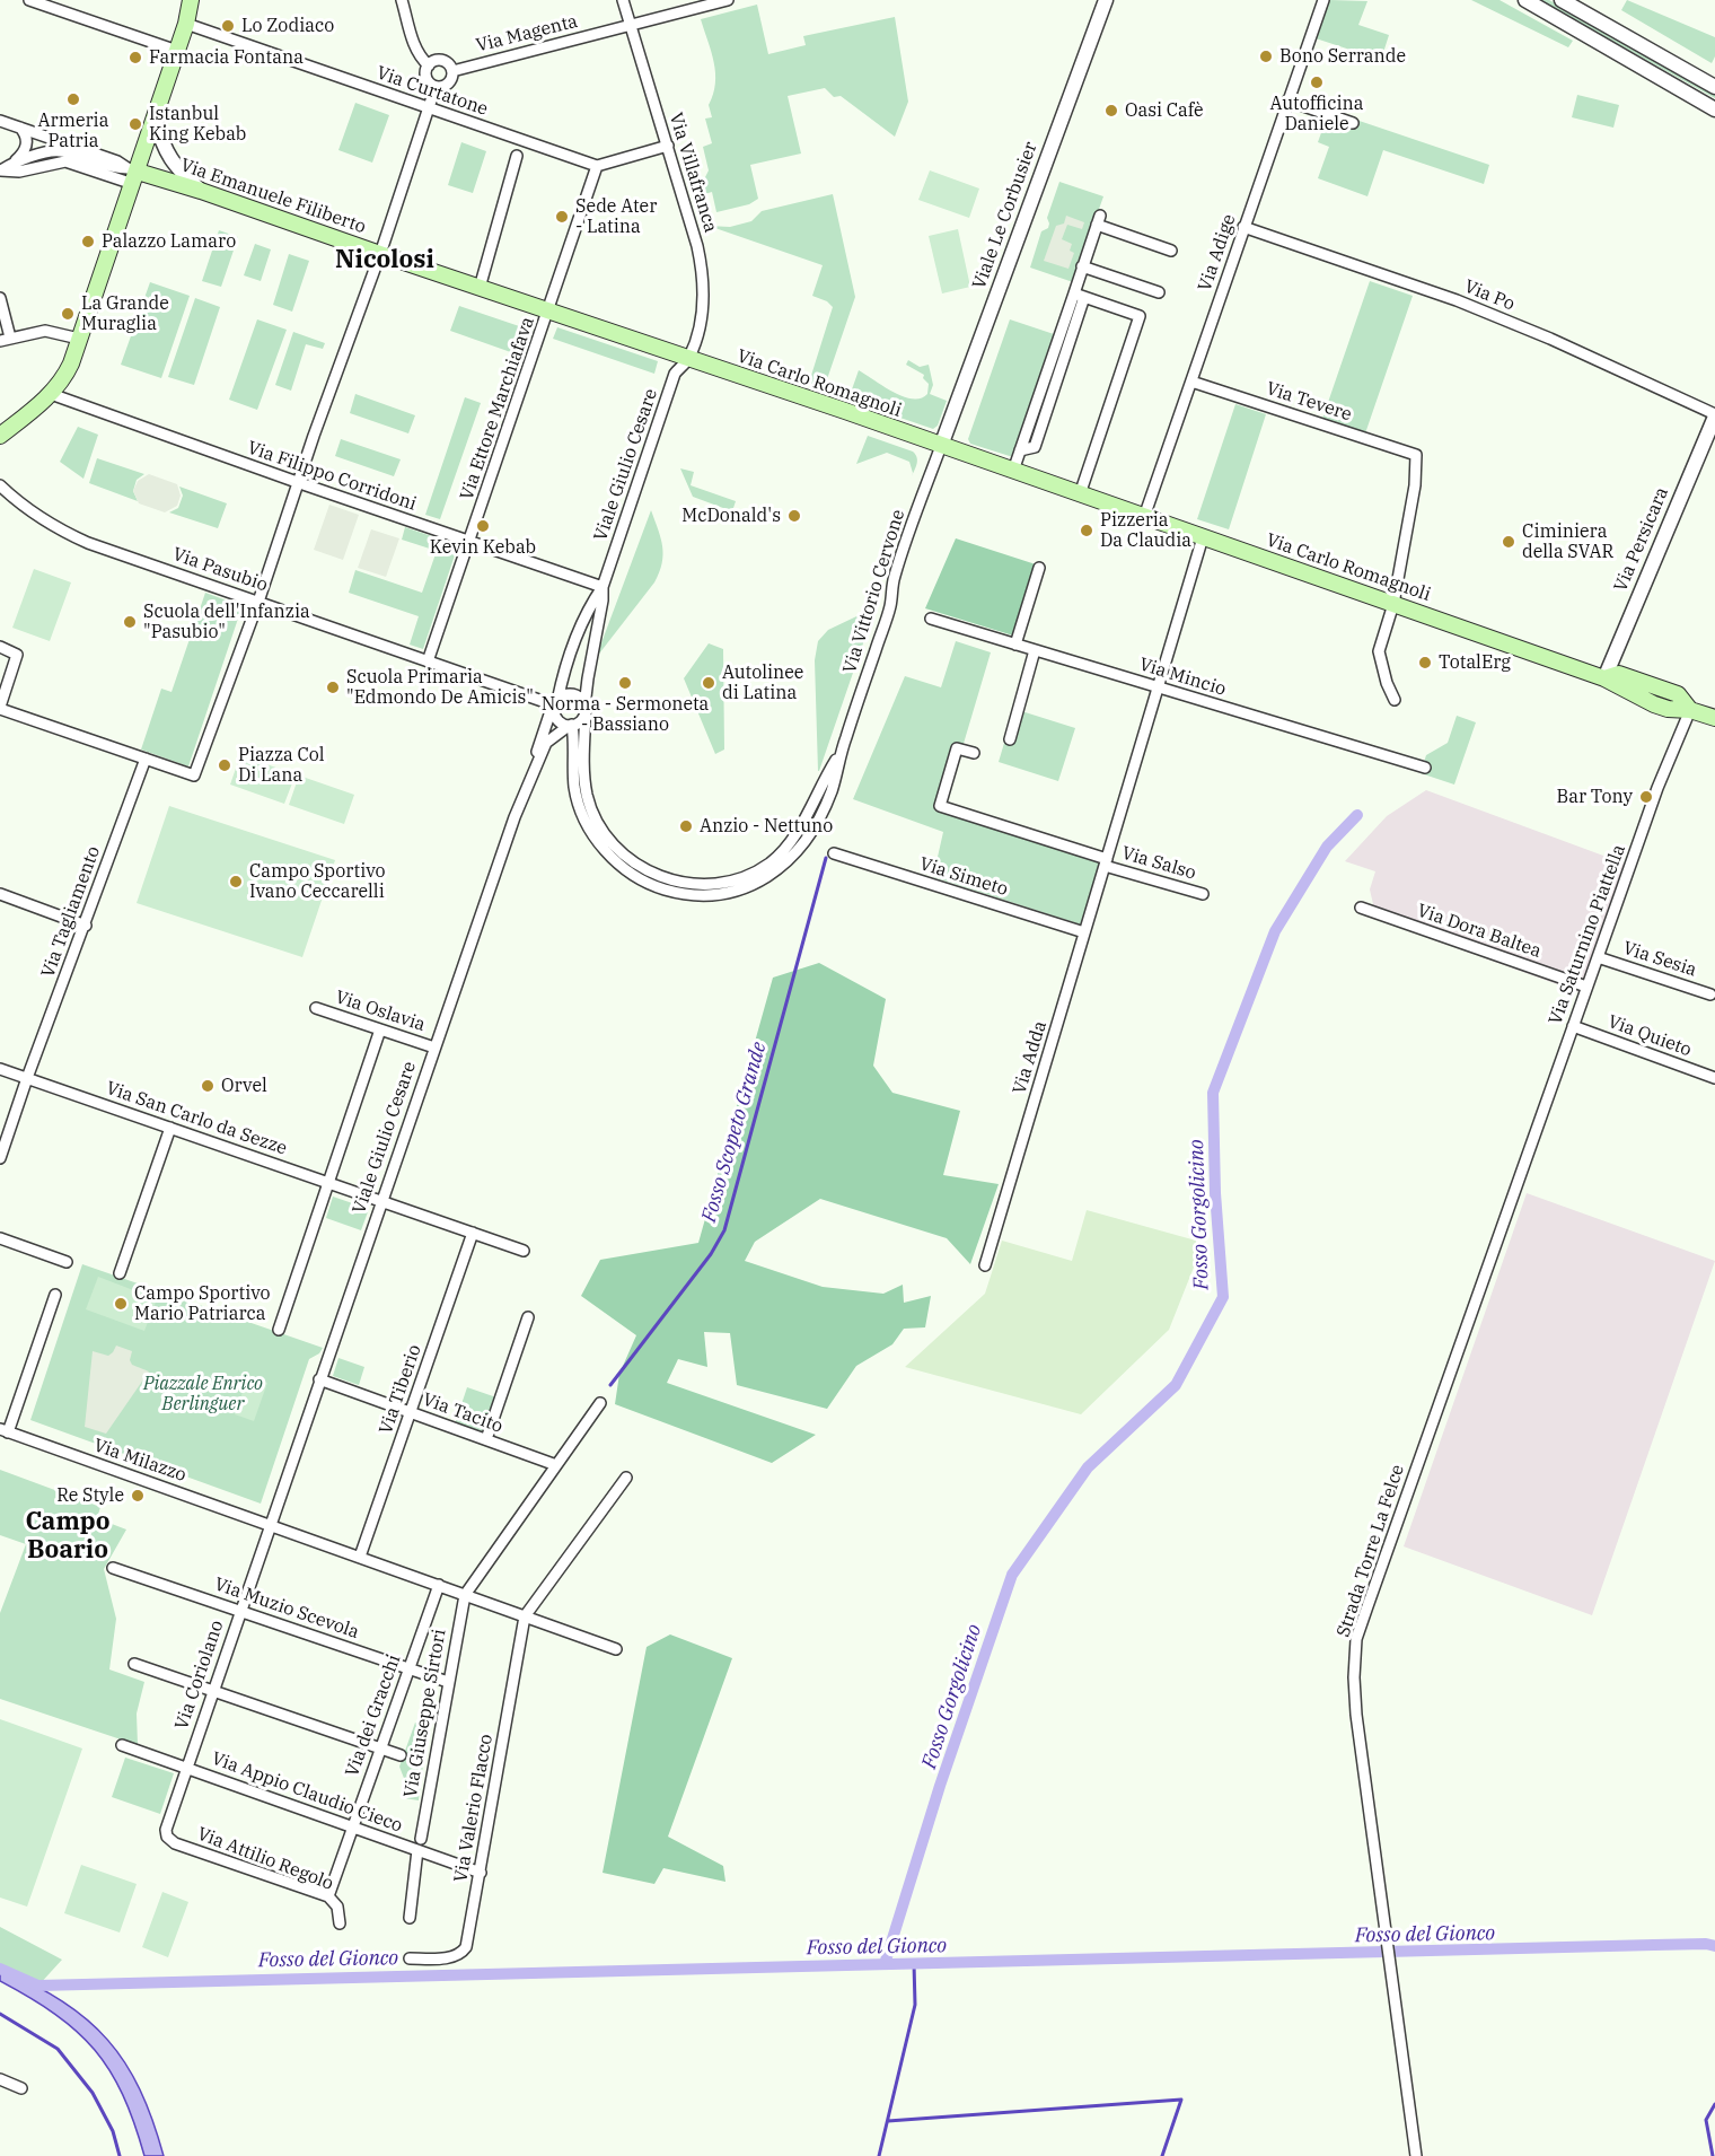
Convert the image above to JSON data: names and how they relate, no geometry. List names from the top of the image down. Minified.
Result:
{"streets":{"main road":["Via Emanuele Filiberto","Via Carlo Romagnoli"],"street":["Via Magenta","Via Curtatone","Via Villafranca","Viale Le Corbusier","Via Adige","Via Po","Via Tevere","Via Ettore Marchiafava","Viale Giulio Cesare","Via Filippo Corridoni","Via Persicara","Via Pasubio","Via Vittorio Cervone","Via Mincio","Via Salso","Via Simeto","Via Tagliamento","Via Dora Baltea","Via Saturnino Piattella","Via Sesia","Via Oslavia","Via Quieto","Via Adda","Via San Carlo da Sezze","Via Tiberio","Via Tacito","Via Milazzo","Strada Torre La Felce","Via Muzio Scevola","Via Coriolano","Via Giuseppe Sirtori","Via dei Gracchi","Via Appio Claudio Cieco","Via Valerio Flacco","Via Attilio Regolo"]},"crossings":[["Via Magenta","Via Villafranca"],["Via Curtatone","Via Ettore Marchiafava"],["Via Villafranca","Via Emanuele Filiberto"],["Via Villafranca","Via Carlo Romagnoli"],["Via Villafranca","Viale Giulio Cesare"],["Via Emanuele Filiberto","Via Carlo Romagnoli"],["Via Emanuele Filiberto","Via Ettore Marchiafava"],["Via Emanuele Filiberto","Viale Giulio Cesare"],["Viale Le Corbusier","Via Carlo Romagnoli"],["Viale Le Corbusier","Via Vittorio Cervone"],["Via Adige","Via Po"],["Via Adige","Via Carlo Romagnoli"],["Via Adige","Via Tevere"],["Via Po","Via Persicara"],["Via Carlo Romagnoli","Via Tevere"],["Via Carlo Romagnoli","Viale Giulio Cesare"],["Via Carlo Romagnoli","Via Persicara"],["Via Carlo Romagnoli","Via Vittorio Cervone"],["Via Carlo Romagnoli","Via Saturnino Piattella"],["Via Carlo Romagnoli","Via Adda"],["Via Ettore Marchiafava","Via Filippo Corridoni"],["Via Ettore Marchiafava","Via Pasubio"],["Viale Giulio Cesare","Via Filippo Corridoni"],["Viale Giulio Cesare","Via Pasubio"],["Viale Giulio Cesare","Via Vittorio Cervone"],["Viale Giulio Cesare","Via Oslavia"],["Viale Giulio Cesare","Via San Carlo da Sezze"],["Viale Giulio Cesare","Via Tacito"],["Viale Giulio Cesare","Via Milazzo"],["Viale Giulio Cesare","Via Coriolano"],["Via Pasubio","Via Vittorio Cervone"],["Via Mincio","Via Adda"],["Via Salso","Via Adda"],["Via Simeto","Via Adda"],["Via Tagliamento","Via San Carlo da Sezze"],["Via Dora Baltea","Via Saturnino Piattella"],["Via Saturnino Piattella","Via Sesia"],["Via Saturnino Piattella","Via Quieto"],["Via Saturnino Piattella","Strada Torre La Felce"],["Via San Carlo da Sezze","Via Tiberio"],["Via Tiberio","Via Tacito"],["Via Milazzo","Via Coriolano"],["Via Muzio Scevola","Via Coriolano"],["Via Muzio Scevola","Via Giuseppe Sirtori"],["Via Muzio Scevola","Via dei Gracchi"],["Via Coriolano","Via Appio Claudio Cieco"],["Via Coriolano","Via Attilio Regolo"],["Via Giuseppe Sirtori","Via Appio Claudio Cieco"],["Via dei Gracchi","Via Appio Claudio Cieco"],["Via dei Gracchi","Via Attilio Regolo"],["Via Appio Claudio Cieco","Via Valerio Flacco"]],"districts":["Nicolosi","Campo Boario"],"water":["Fosso Scopeto Grande","Fosso Gorgolicino","Fosso del Gionco"],"parks":["Piazzale Enrico Berlinguer"],"places":["Lo Zodiaco","Bono Serrande","Farmacia Fontana","Autofficina Daniele","Armeria Patria","Oasi Cafè","Istanbul King Kebab","Sede Ater - Latina","Palazzo Lamaro","La Grande Muraglia","McDonald's","Kevin Kebab","Pizzeria Da Claudia","Ciminiera della SVAR","Scuola dell'Infanzia \"Pasubio\"","TotalErg","Norma - Sermoneta - Bassiano","Autolinee di Latina","Scuola Primaria \"Edmondo De Amicis\"","Piazza Col Di Lana","Bar Tony","Anzio - Nettuno","Campo Sportivo Ivano Ceccarelli","Orvel","Campo Sportivo Mario Patriarca","Re Style"]}
